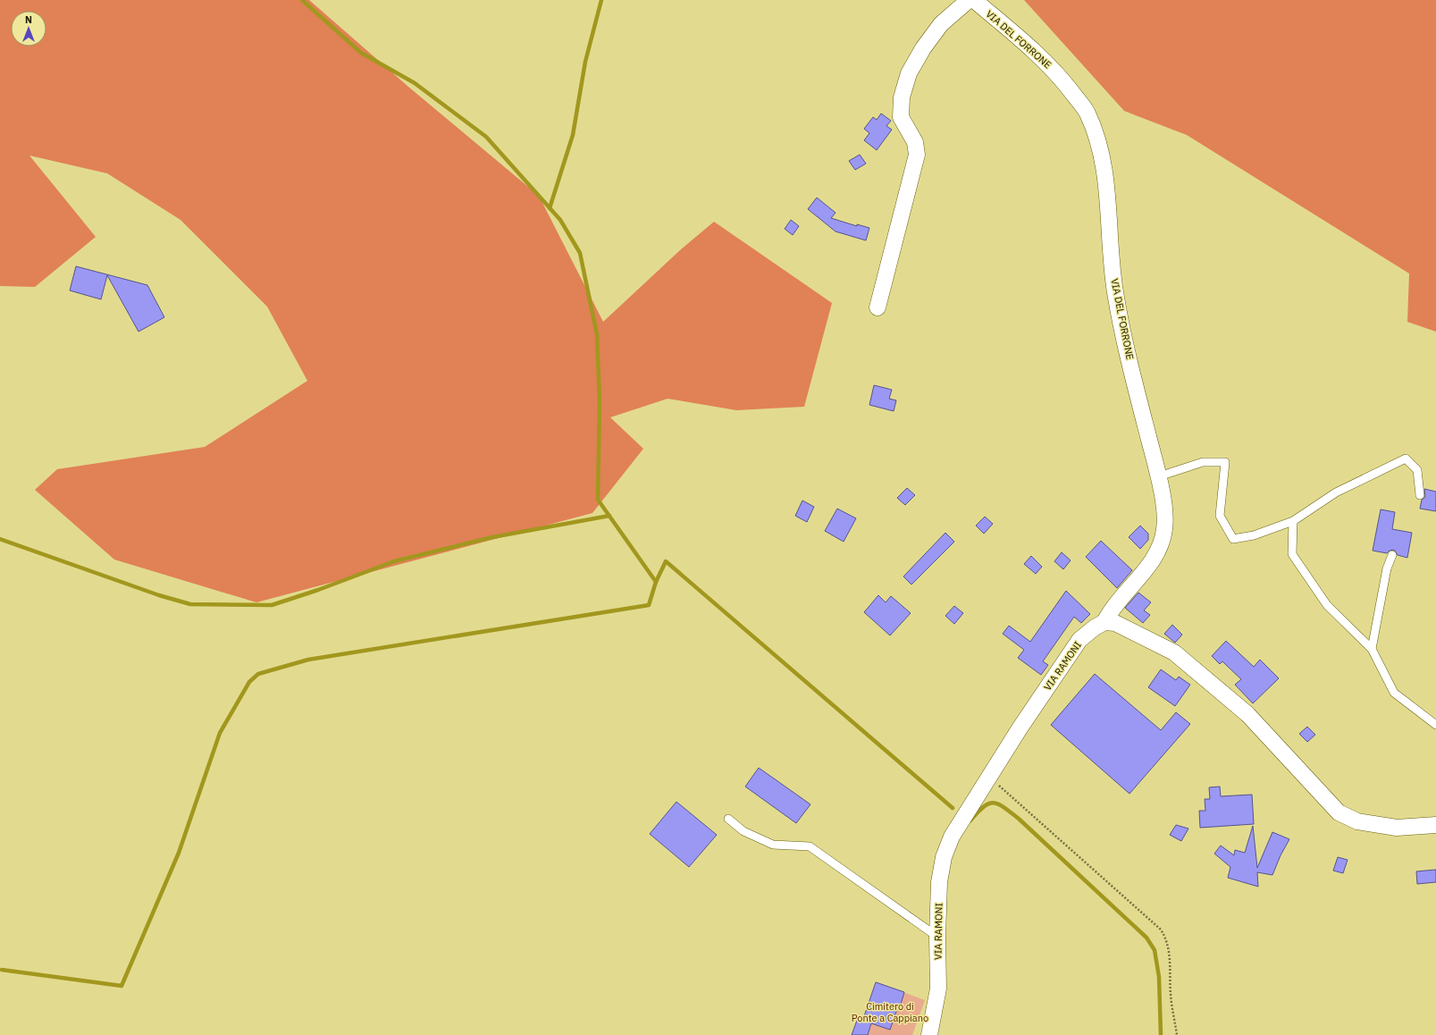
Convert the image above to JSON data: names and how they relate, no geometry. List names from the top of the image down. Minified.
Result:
{"streets":{"street":["VIA DEL FORRONE","VIA RAMONI"]},"crossings":[["VIA DEL FORRONE","VIA RAMONI"]],"parks":["Cimitero di Ponte a Cappiano"],"north":"top"}
